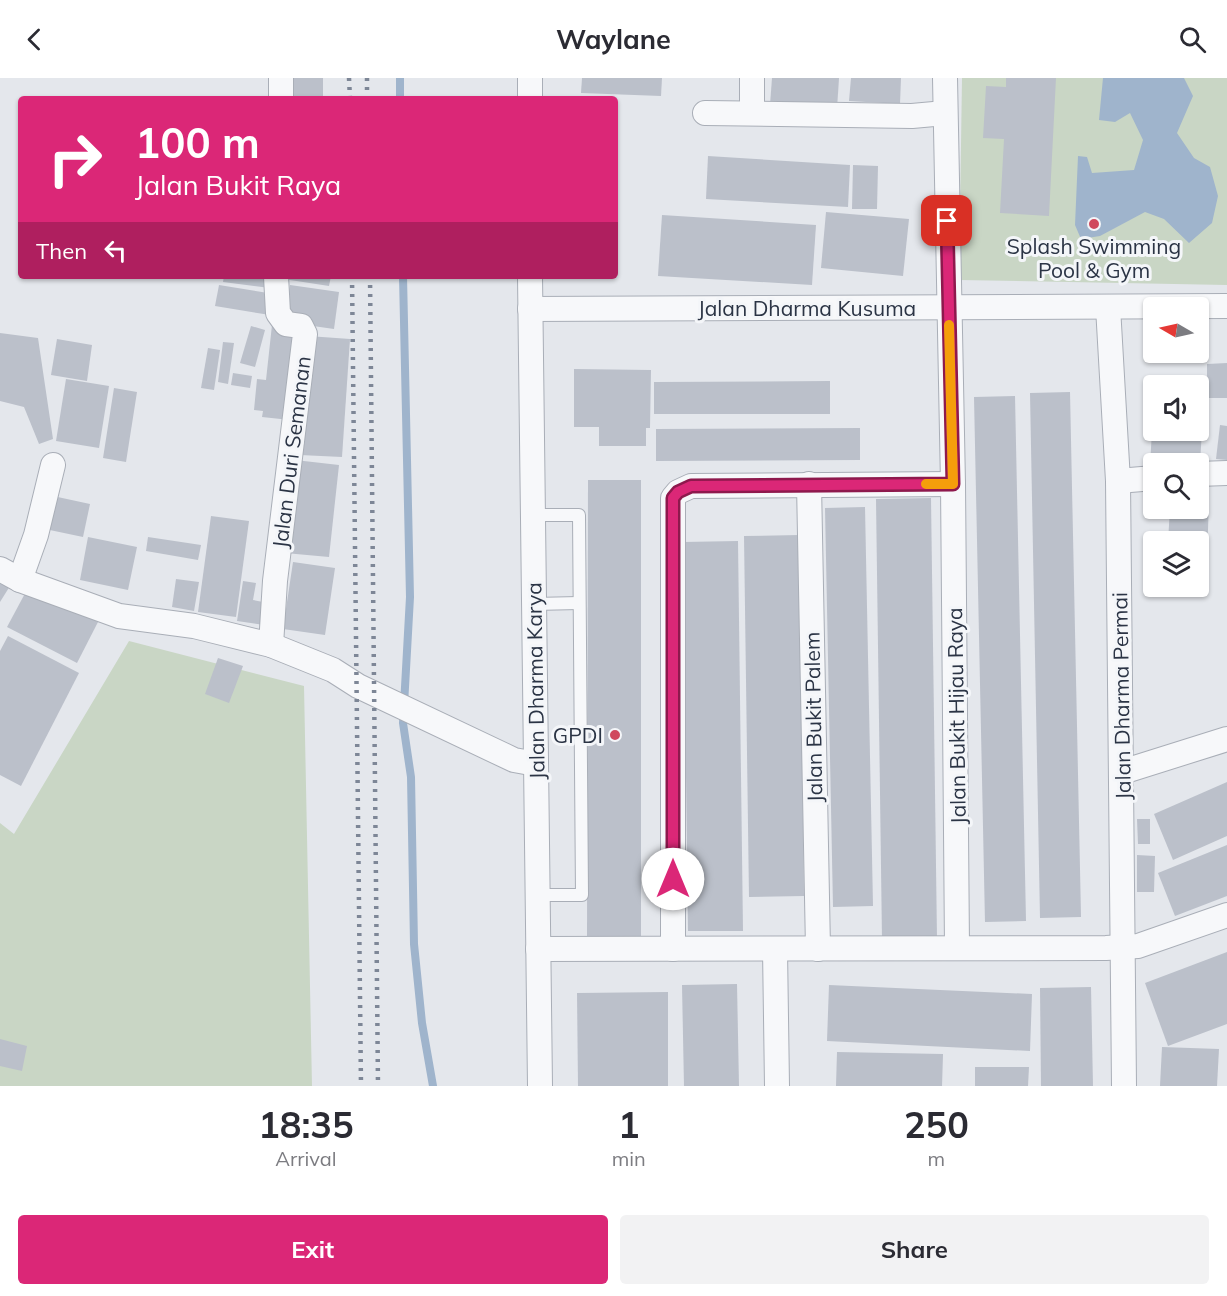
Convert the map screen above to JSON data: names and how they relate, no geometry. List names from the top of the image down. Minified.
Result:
{"streets":{"street":["Jalan Dharma Kusuma","Jalan Duri Semanan","Jalan Dharma Karya","Jalan Dharma Permai","Jalan Bukit Hijau Raya","Jalan Bukit Palem"]},"crossings":[["Jalan Dharma Kusuma","Jalan Dharma Karya"],["Jalan Dharma Kusuma","Jalan Dharma Permai"],["Jalan Dharma Kusuma","Jalan Bukit Hijau Raya"]],"places":["Splash Swimming Pool & Gym","GPDI"],"north":"left","page":{"header":"Waylane","turn":["100 m","Jalan Bukit Raya"],"then":"Then","eta":["18:35","Arrival","1","min","250","m"],"buttons":["Exit","Share"]}}
